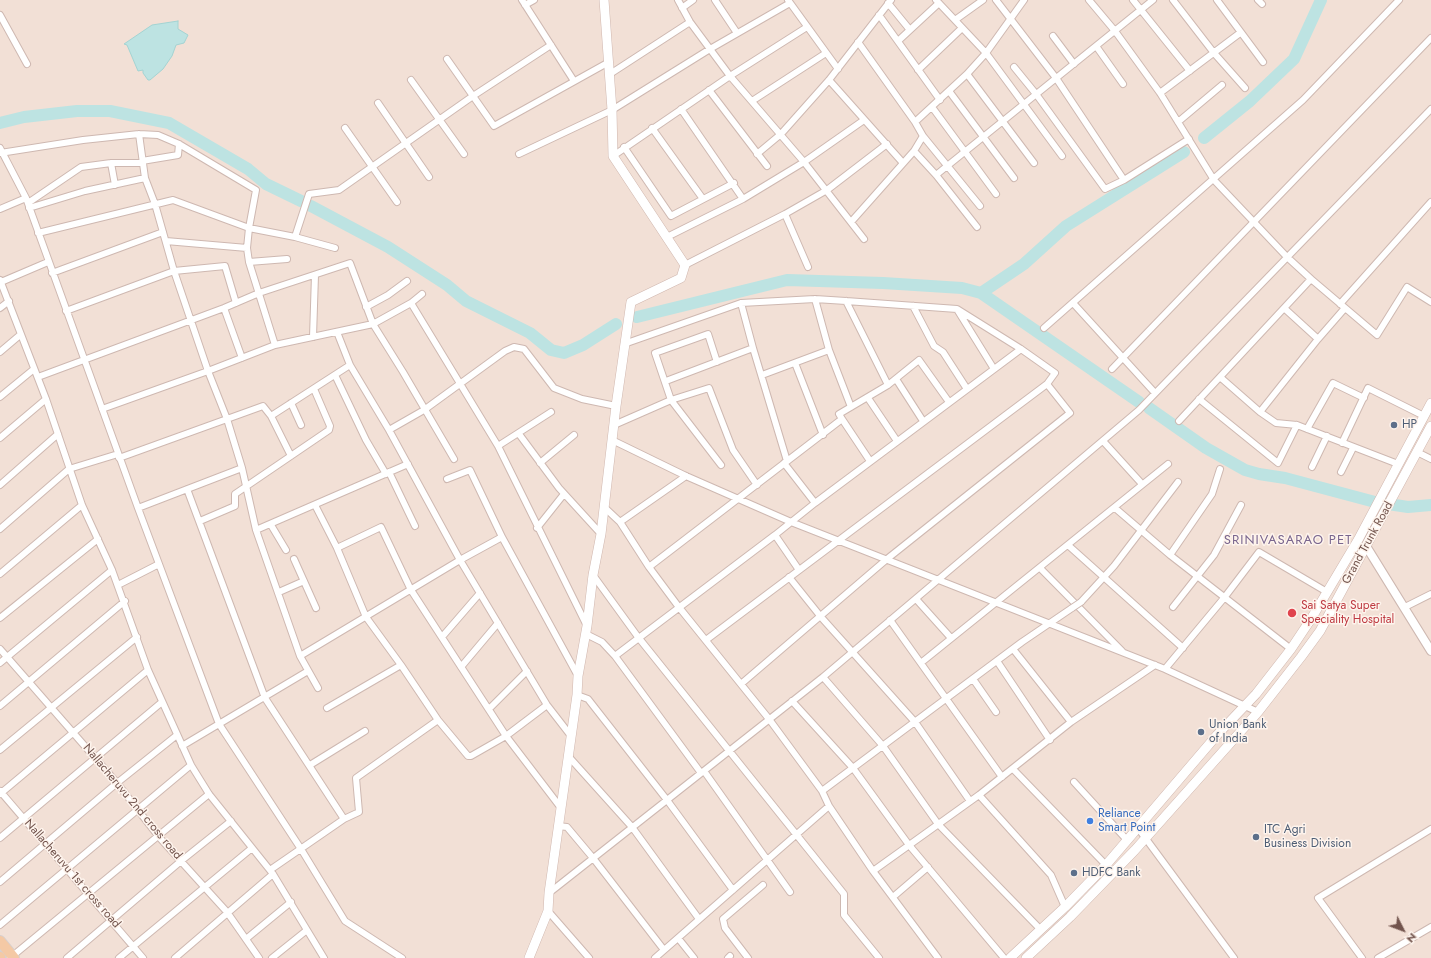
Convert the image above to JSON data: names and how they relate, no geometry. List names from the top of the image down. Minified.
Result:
{"streets":{"main road":["Grand Trunk Road"],"street":["Nallacheruvu 2nd cross road","Nallacheruvu 1st cross road"]},"districts":["SRINIVASARAO PET"],"places":["HP","Sai Satya Super Speciality Hospital","Union Bank of India","Reliance Smart Point","ITC Agri Business Division","HDFC Bank"],"north":"bottom right"}
